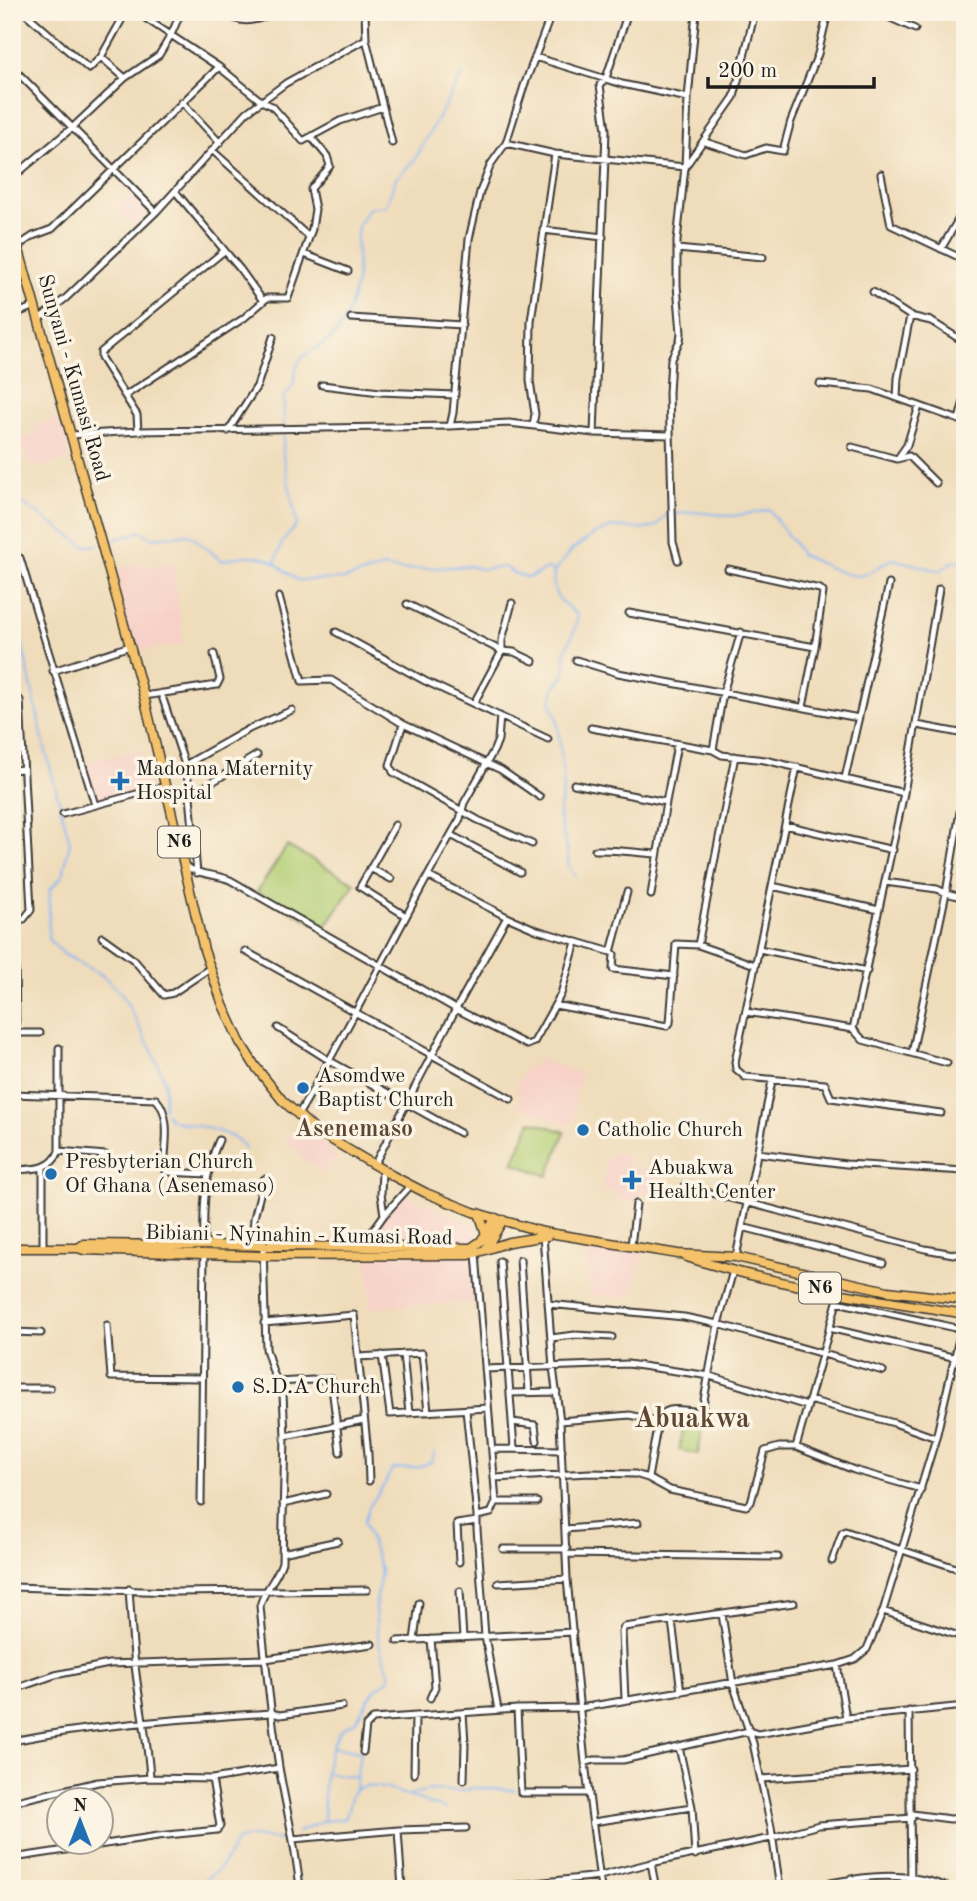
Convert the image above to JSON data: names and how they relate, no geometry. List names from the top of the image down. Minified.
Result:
{"streets":{"main road":["Sunyani - Kumasi Road","N6","Bibiani - Nyinahin - Kumasi Road"]},"crossings":[["Sunyani - Kumasi Road","N6"],["N6","Bibiani - Nyinahin - Kumasi Road"]],"districts":["Asenemaso","Abuakwa"],"places":{"health":["Madonna Maternity Hospital","Abuakwa Health Center"],"other":["Asomdwe Baptist Church","Catholic Church","Presbyterian Church Of Ghana (Asenemaso)","S.D.A Church"]},"scale_bar":"200 m","north":"top"}
